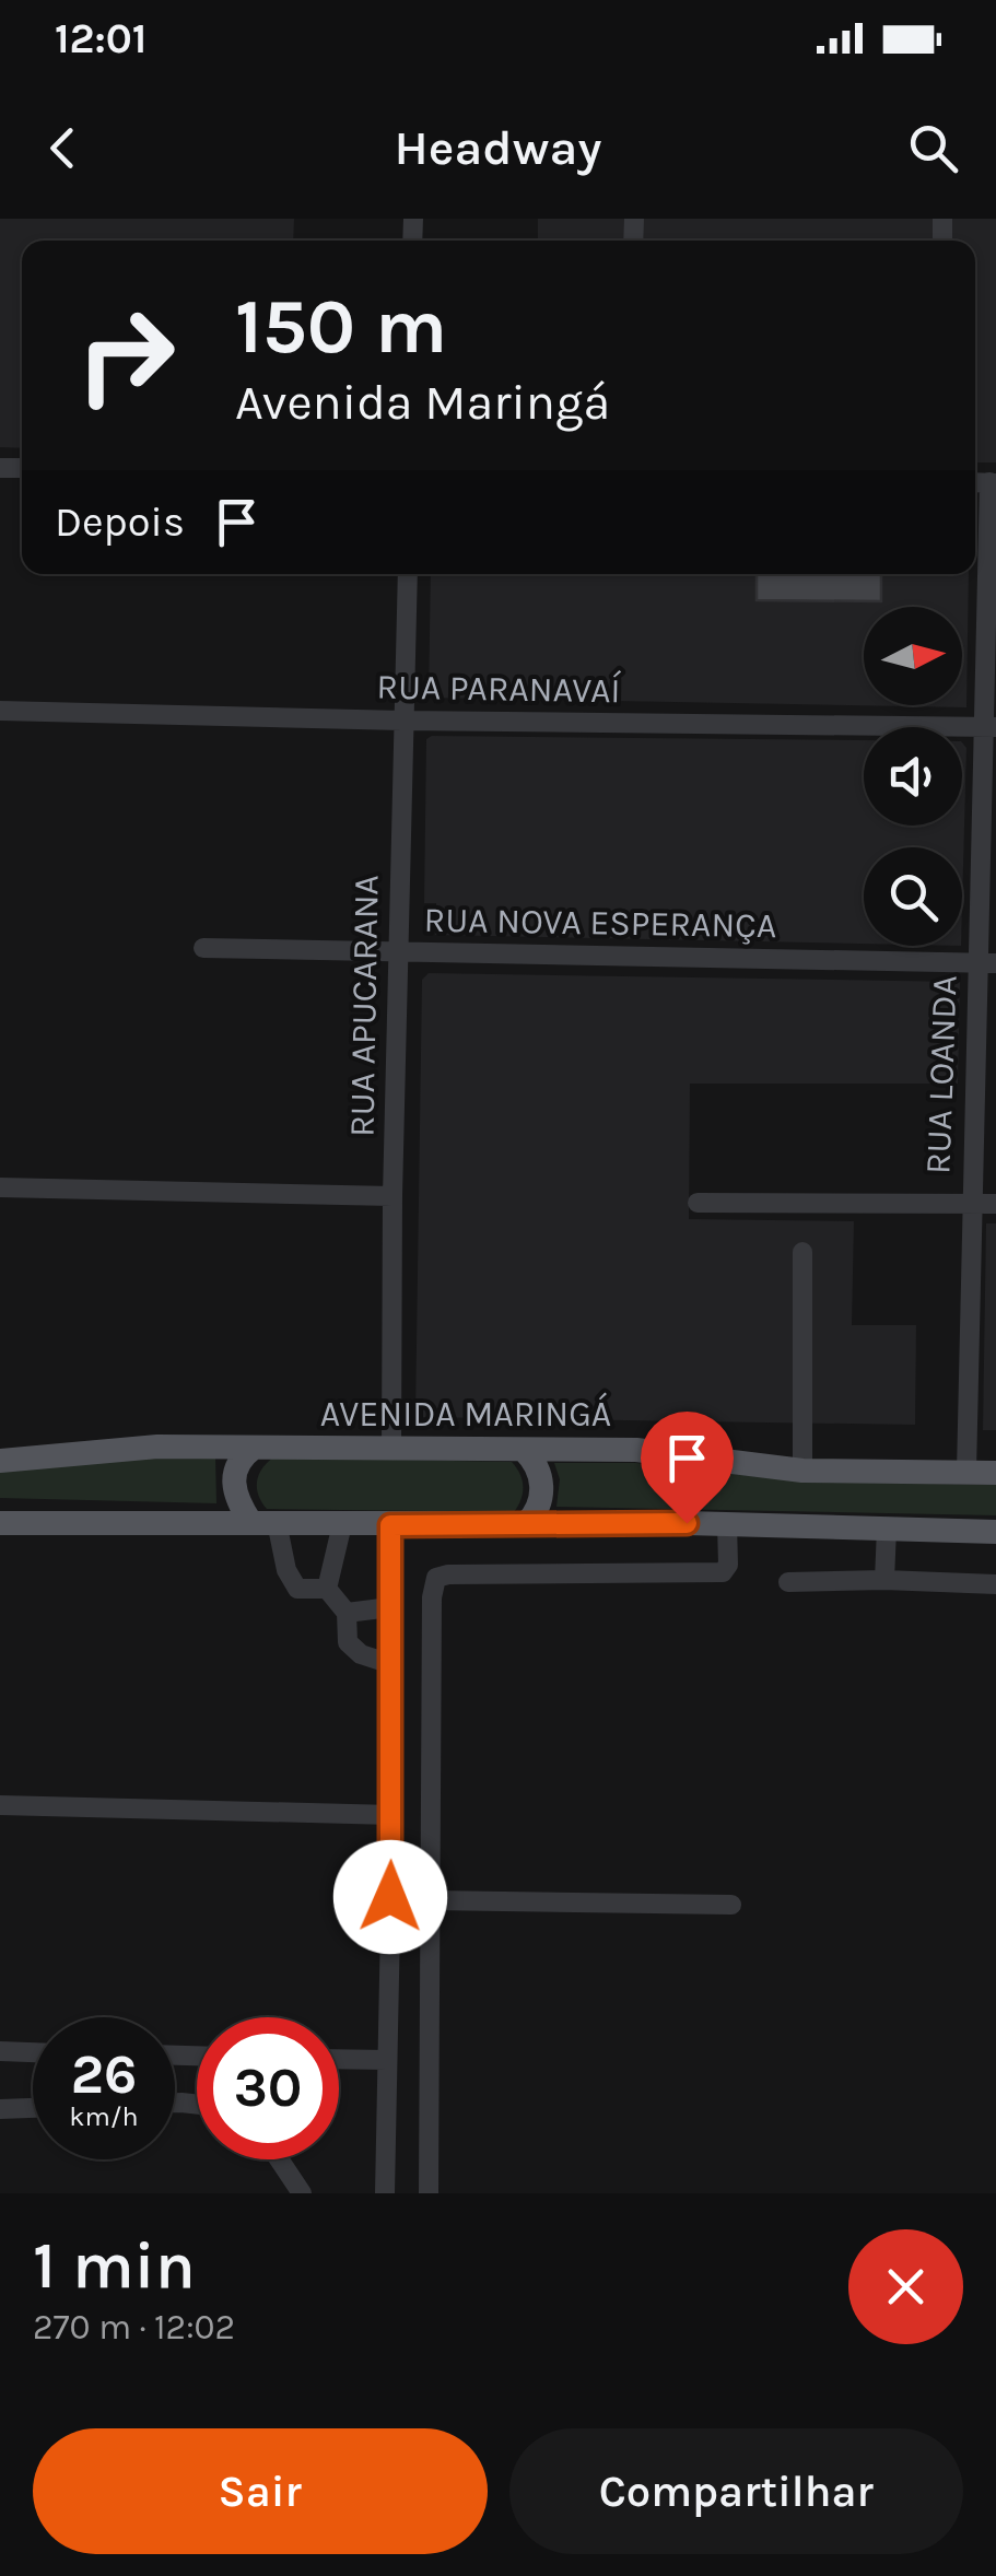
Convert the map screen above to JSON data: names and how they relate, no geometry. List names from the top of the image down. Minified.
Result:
{"streets":{"main road":["AVENIDA MARINGÁ"],"street":["RUA PARANAVAÍ","RUA NOVA ESPERANÇA","RUA APUCARANA","RUA LOANDA"]},"crossings":[["RUA PARANAVAÍ","RUA APUCARANA"],["RUA PARANAVAÍ","RUA LOANDA"],["RUA NOVA ESPERANÇA","RUA APUCARANA"],["RUA NOVA ESPERANÇA","RUA LOANDA"],["RUA APUCARANA","AVENIDA MARINGÁ"],["RUA LOANDA","AVENIDA MARINGÁ"]],"north":"right","page":{"status":"12:01","header":"Headway","turn":["150 m","Avenida Maringá"],"then":"Depois","speed":"26 km/h","limit":"30","heading":["1 min","270 m · 12:02"],"buttons":["Sair","Compartilhar"]}}
